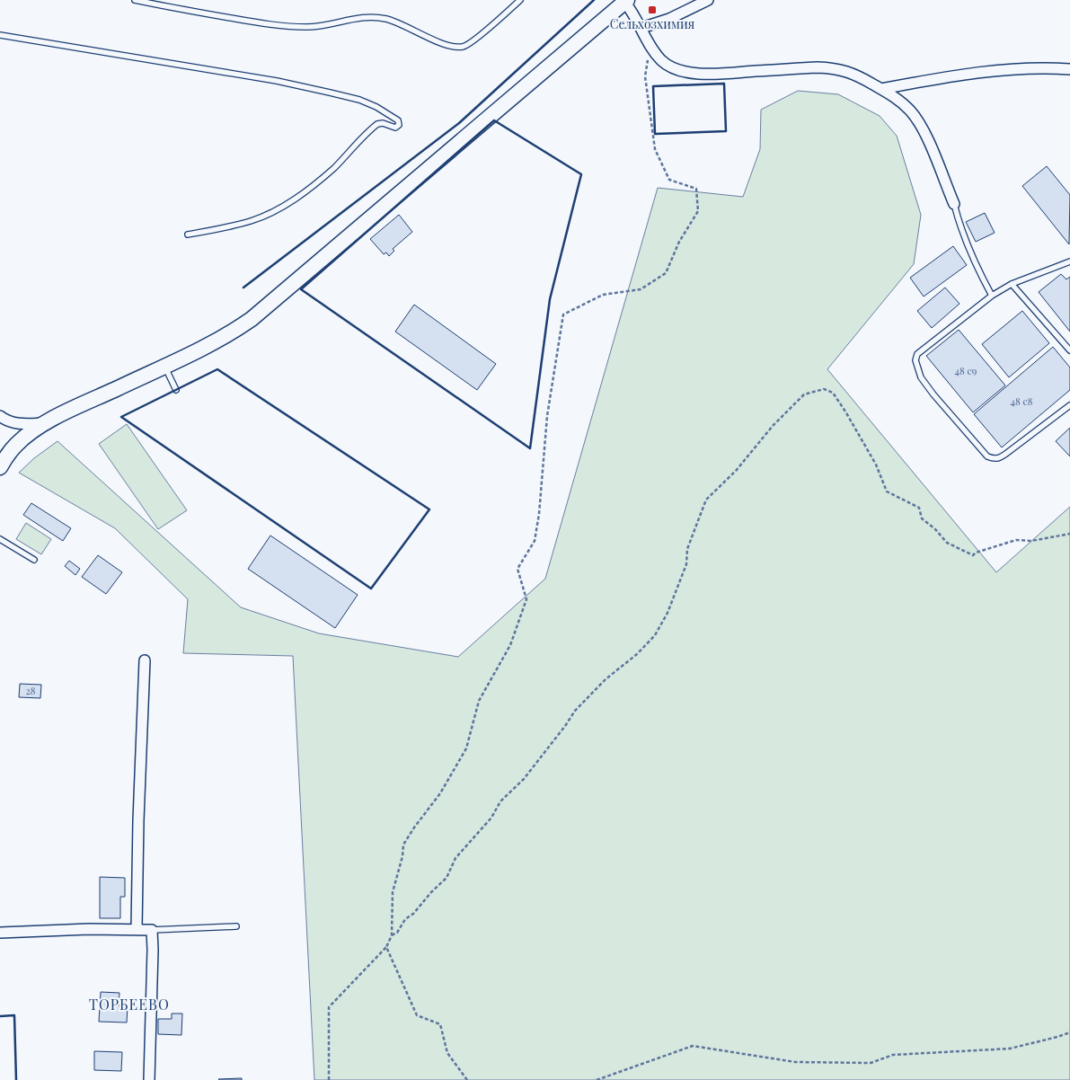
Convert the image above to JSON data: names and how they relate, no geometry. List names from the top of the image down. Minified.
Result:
{"districts":["ТОРБЕЕВО"],"places":{"transit":["Сельхозхимия"]},"house_numbers":["48 с9","48 с8","28"]}
